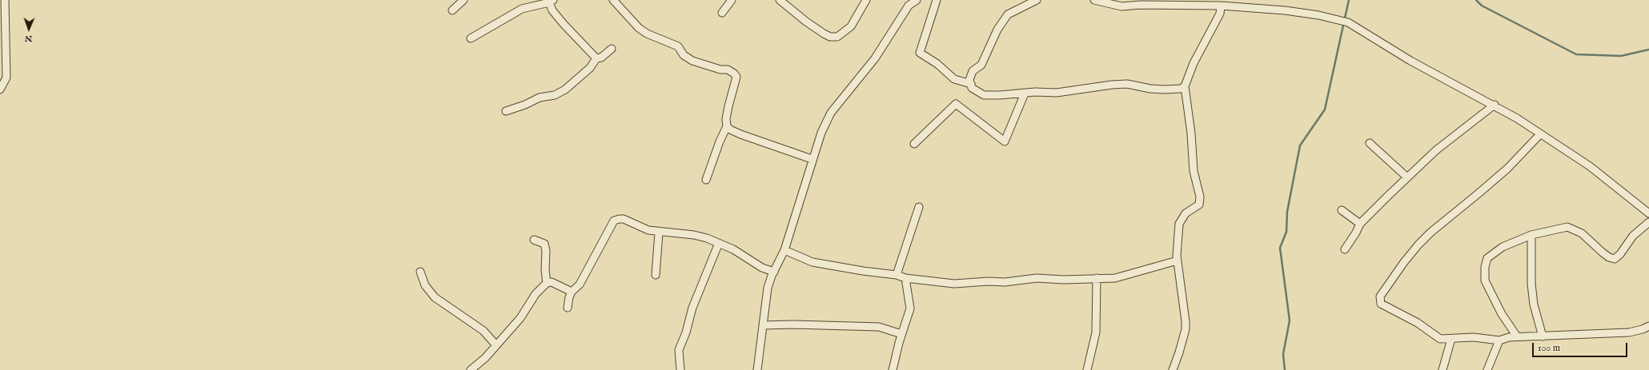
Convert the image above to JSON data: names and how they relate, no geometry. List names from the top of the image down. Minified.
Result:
{"scale_bar":"100 m","north":"bottom"}
